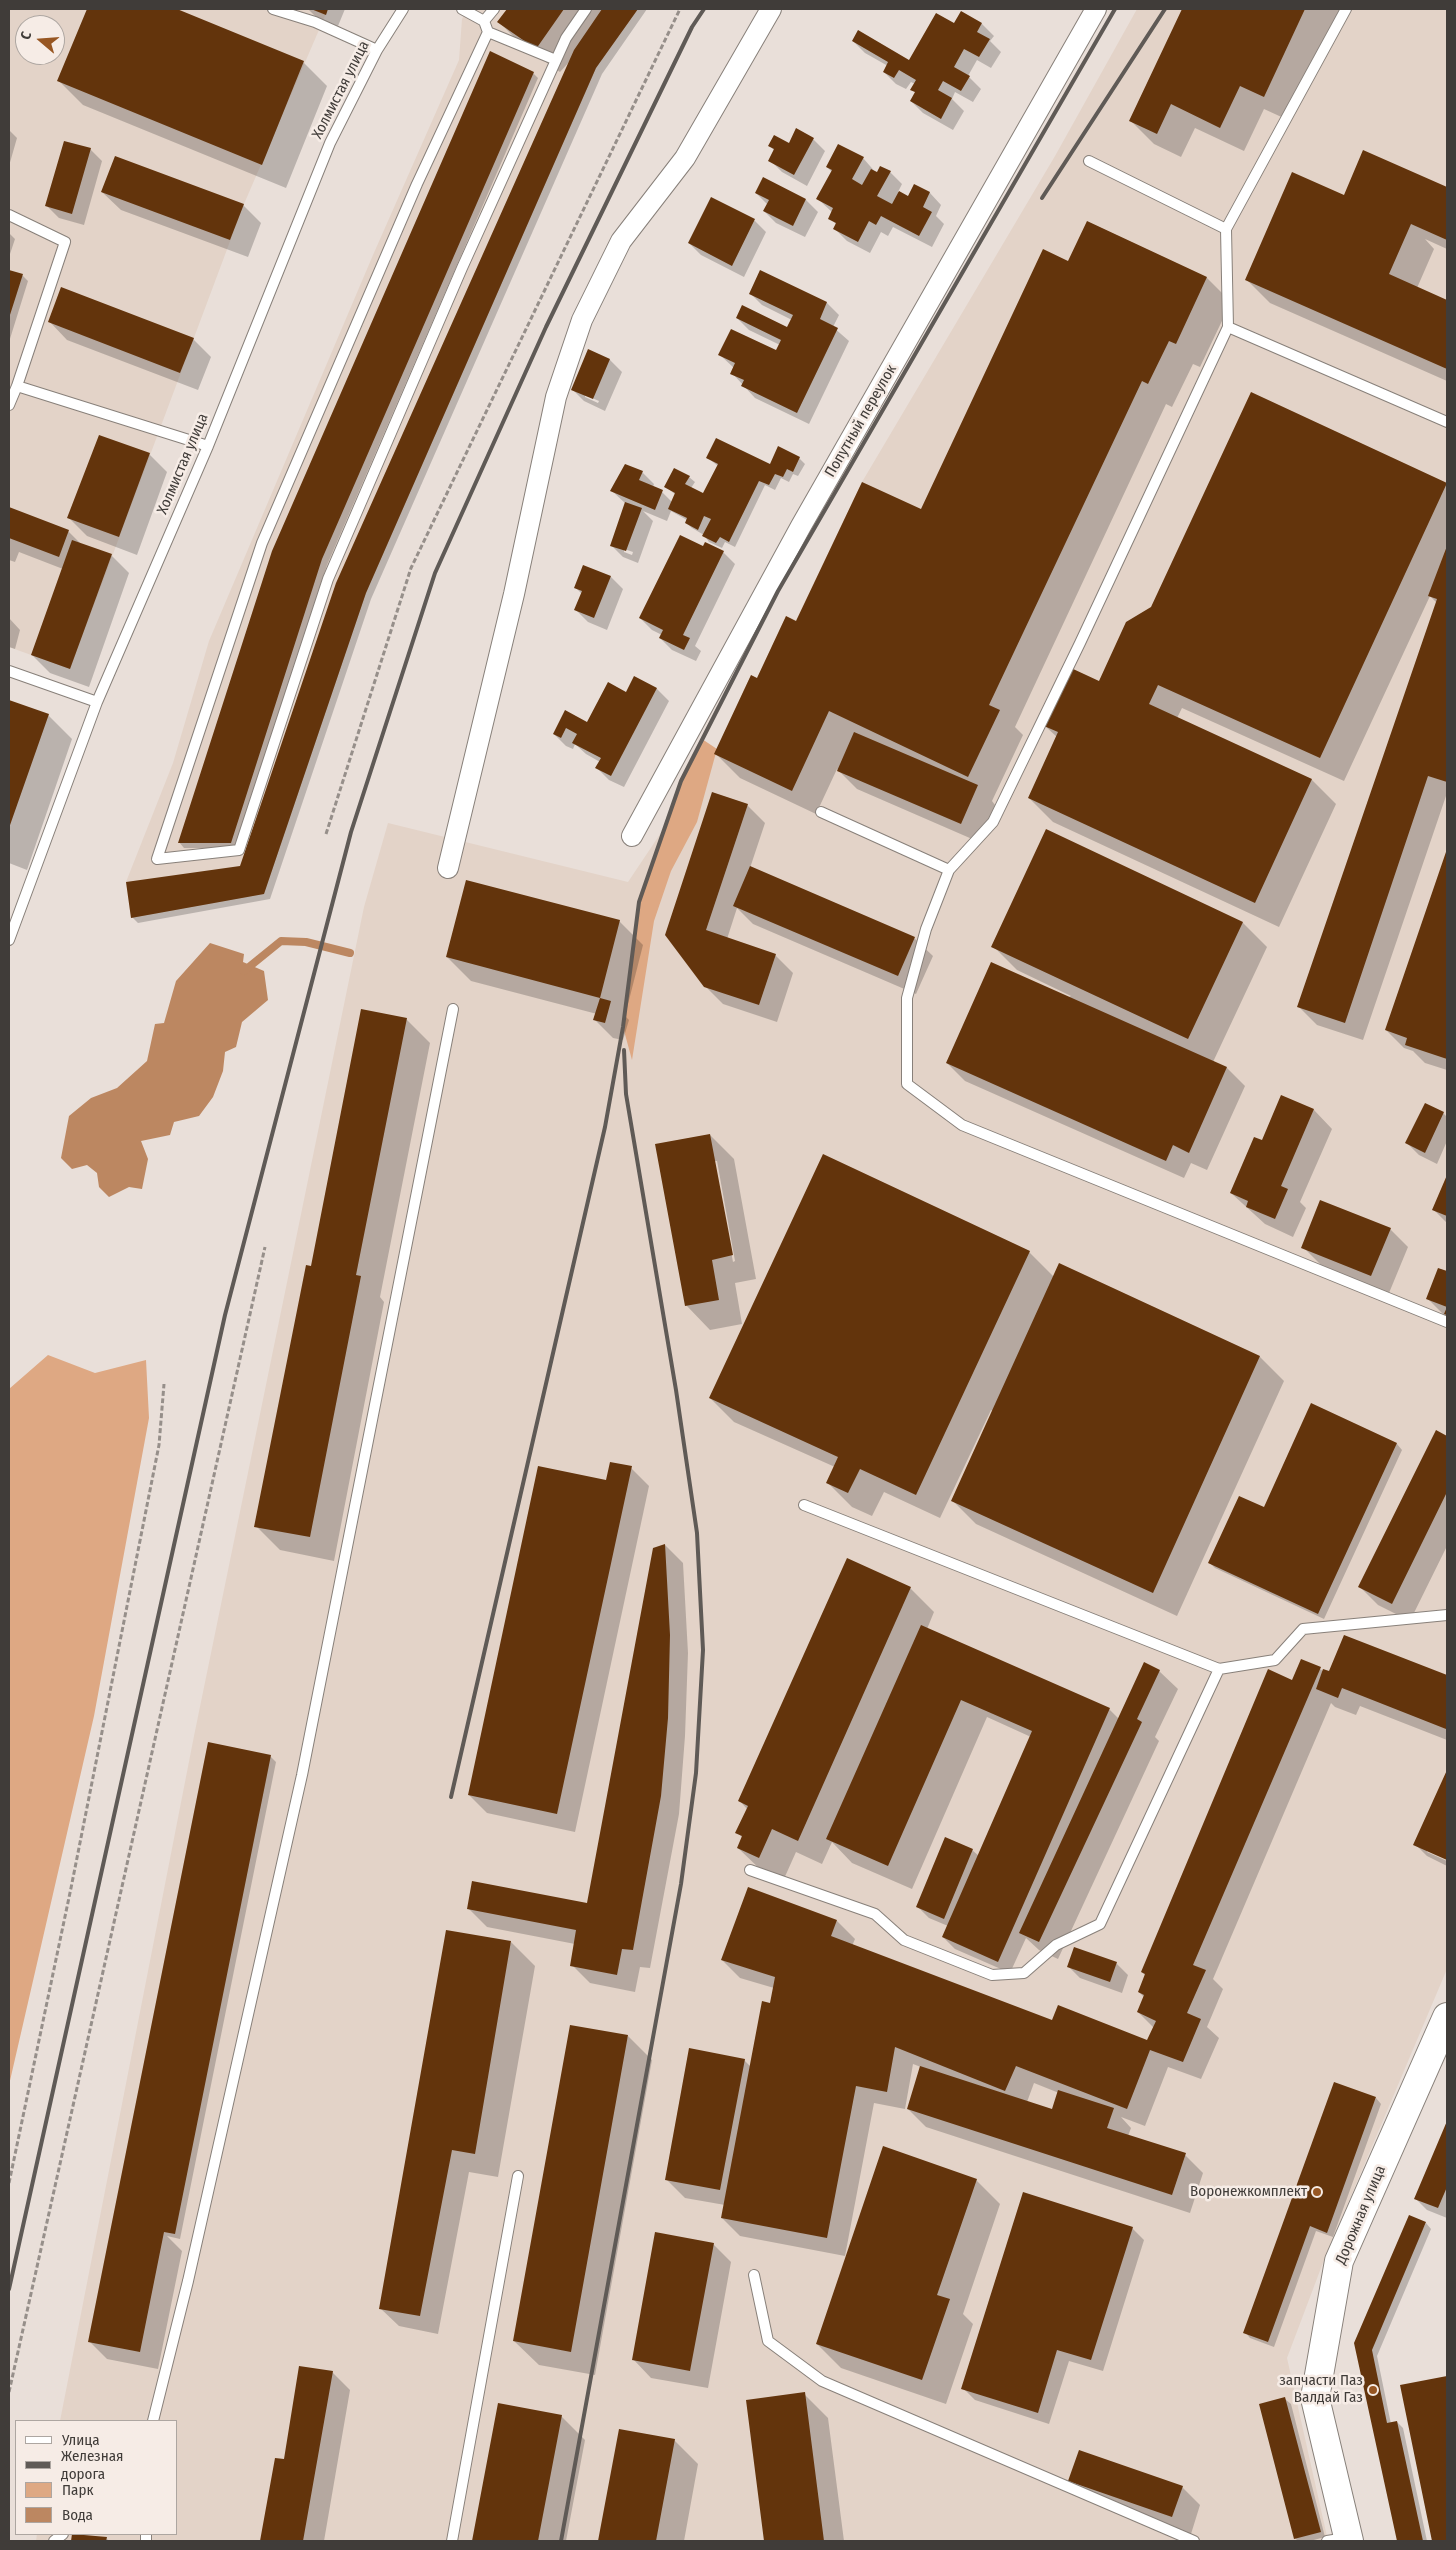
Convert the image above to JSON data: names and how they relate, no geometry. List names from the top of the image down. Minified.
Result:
{"streets":{"street":["Попутный переулок","Дорожная улица"],"lane":["Холмистая улица"]},"places":["Воронежкомплект","запчасти Паз Валдай Газ"],"legend":["Улица","Железная дорога","Парк","Вода"],"north":"left"}
